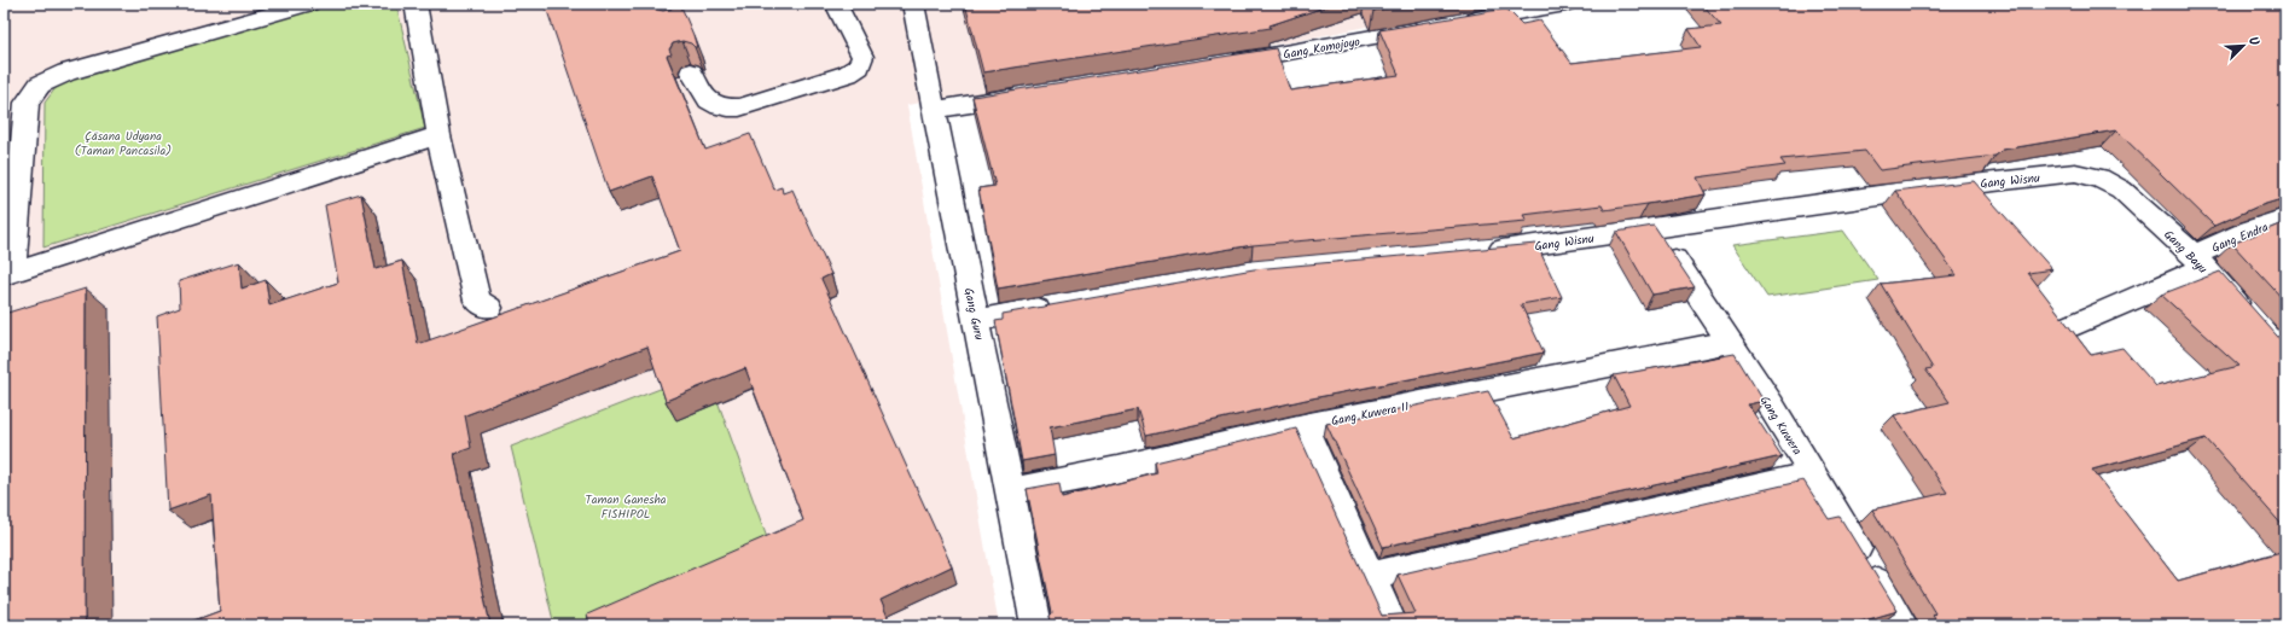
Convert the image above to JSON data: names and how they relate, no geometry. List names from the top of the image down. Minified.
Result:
{"streets":{"street":["Gang Komojoyo","Gang Wisnu","Gang Endra","Gang Bayu","Gang Guru","Gang Kuwera II","Gang Kuwera"]},"crossings":[["Gang Wisnu","Gang Bayu"],["Gang Wisnu","Gang Kuwera"],["Gang Endra","Gang Bayu"],["Gang Guru","Gang Kuwera II"],["Gang Kuwera II","Gang Kuwera"]],"parks":["Çāsana Udyana (Taman Pancasila)","Taman Ganesha FISHIPOL"],"north":"top right"}
